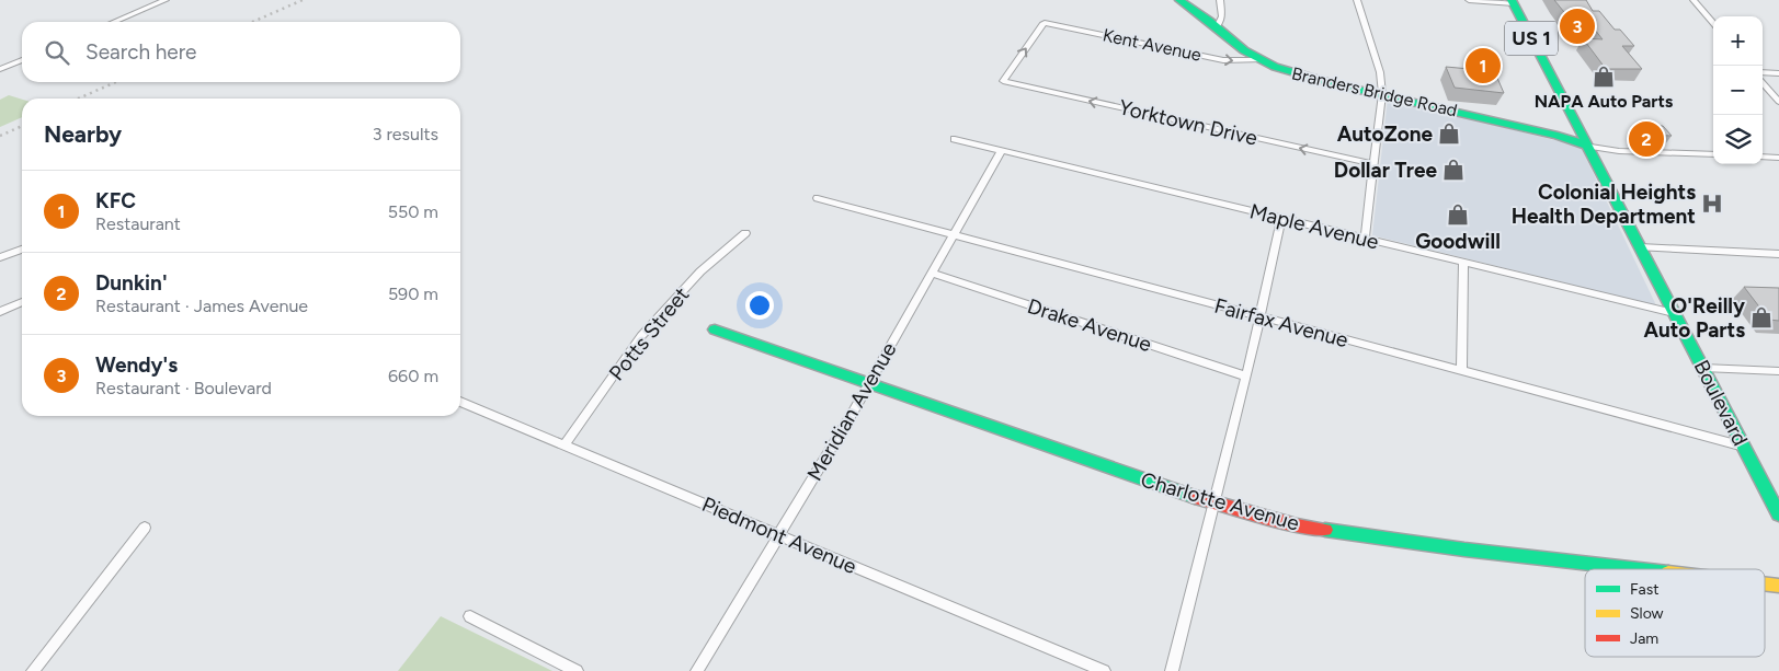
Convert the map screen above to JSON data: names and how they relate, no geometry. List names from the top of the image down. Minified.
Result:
{"streets":{"street":["US 1","Kent Avenue","Branders Bridge Road","Yorktown Drive","Maple Avenue","Fairfax Avenue","Drake Avenue","Potts Street","Boulevard","Meridian Avenue","Charlotte Avenue","Piedmont Avenue"]},"crossings":[["Kent Avenue","Branders Bridge Road"],["Kent Avenue","Yorktown Drive"],["Branders Bridge Road","Boulevard"],["Maple Avenue","Boulevard"],["Maple Avenue","Meridian Avenue"],["Fairfax Avenue","Boulevard"],["Fairfax Avenue","Meridian Avenue"],["Drake Avenue","Meridian Avenue"],["Potts Street","Piedmont Avenue"],["Meridian Avenue","Charlotte Avenue"],["Meridian Avenue","Piedmont Avenue"]],"one_way":["Kent Avenue","Yorktown Drive"],"places":{"shop":["NAPA Auto Parts","AutoZone","Dollar Tree","Goodwill","O'Reilly Auto Parts"],"hospital":["Colonial Heights Health Department"]},"legend":["Fast","Slow","Jam"],"page":{"pins":["3","1","2"],"map_buttons":["+","−"],"search":"Search here","heading":["Nearby","3 results"],"list":[{"mark":"1","name":"KFC","note":"Restaurant","value":"550 m"},{"mark":"2","name":"Dunkin'","note":"Restaurant · James Avenue","value":"590 m"},{"mark":"3","name":"Wendy's","note":"Restaurant · Boulevard","value":"660 m"}]}}
